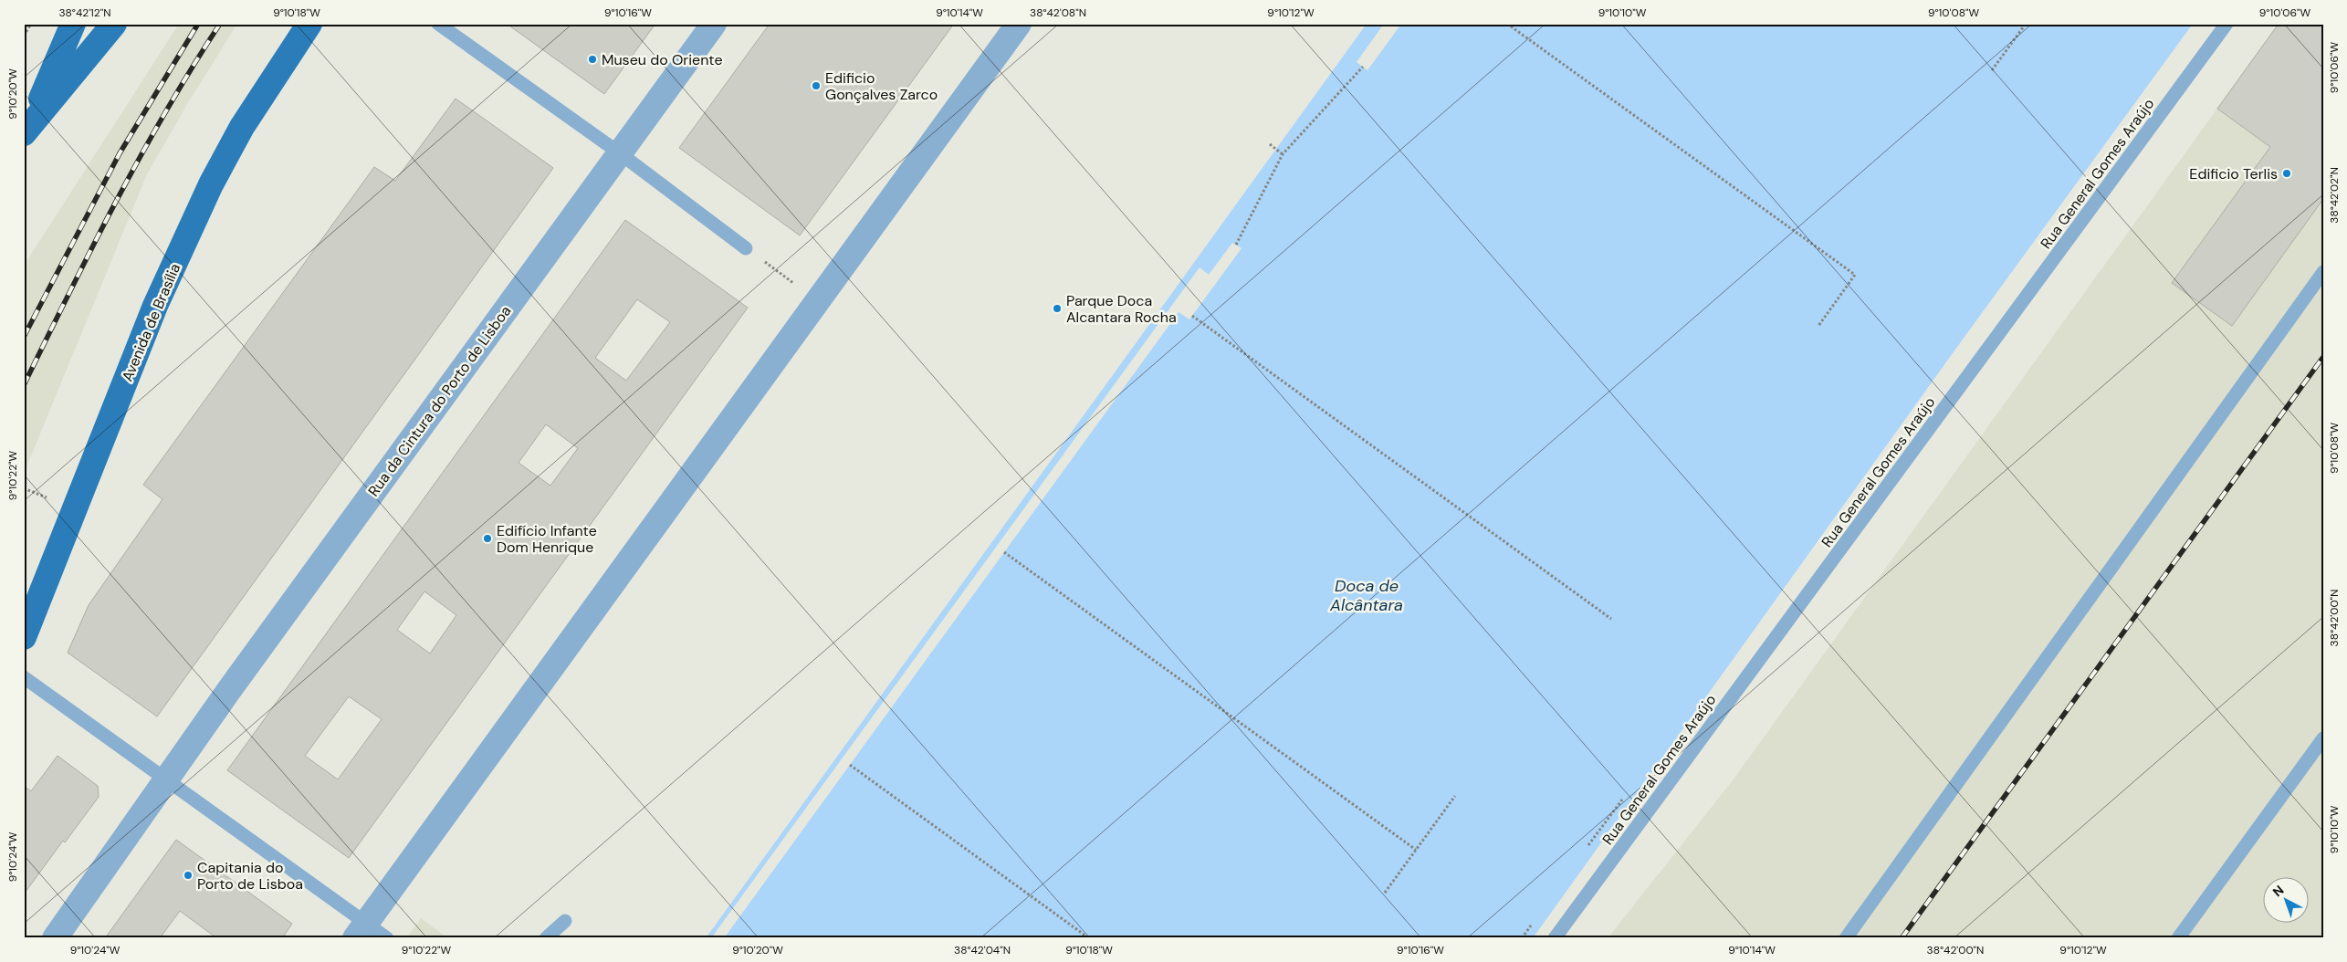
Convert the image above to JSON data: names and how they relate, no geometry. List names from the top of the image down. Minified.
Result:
{"streets":{"main road":["Avenida de Brasília"],"street":["Rua da Cintura do Porto de Lisboa"],"lane":["Rua General Gomes Araújo"]},"water":["Doca de Alcântara"],"places":["Museu do Oriente","Edificio Gonçalves Zarco","Edificio Terlis","Parque Doca Alcantara Rocha","Edifício Infante Dom Henrique","Capitania do Porto de Lisboa"],"north":"top left","coordinates":["38°42'12\"N","9°10'18\"W","9°10'16\"W","9°10'14\"W","38°42'08\"N","9°10'12\"W","9°10'10\"W","9°10'08\"W","9°10'06\"W","9°10'20\"W","38°42'02\"N","9°10'22\"W","38°42'00\"N","9°10'24\"W","38°42'04\"N"]}
